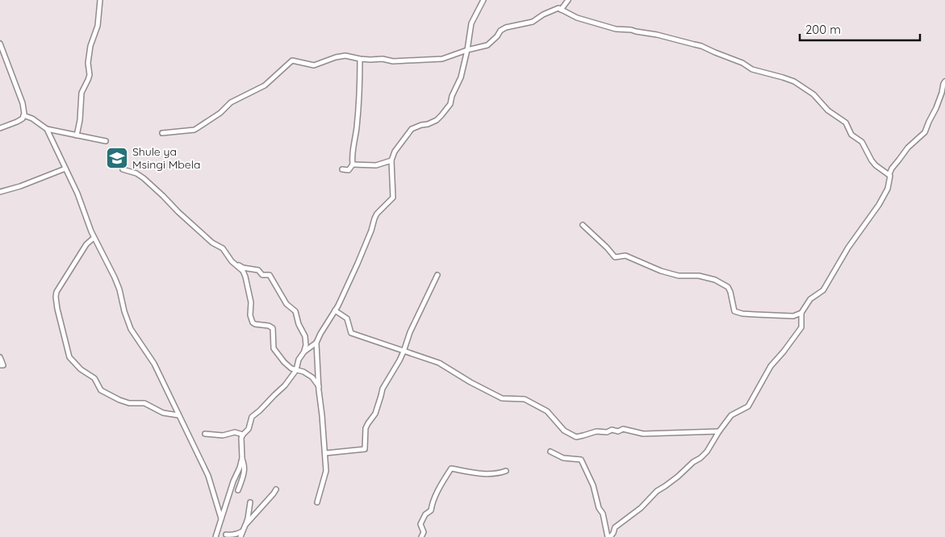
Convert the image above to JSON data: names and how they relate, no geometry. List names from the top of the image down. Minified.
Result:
{"places":{"school or university":["Shule ya Msingi Mbela"]},"scale_bar":"200 m"}
